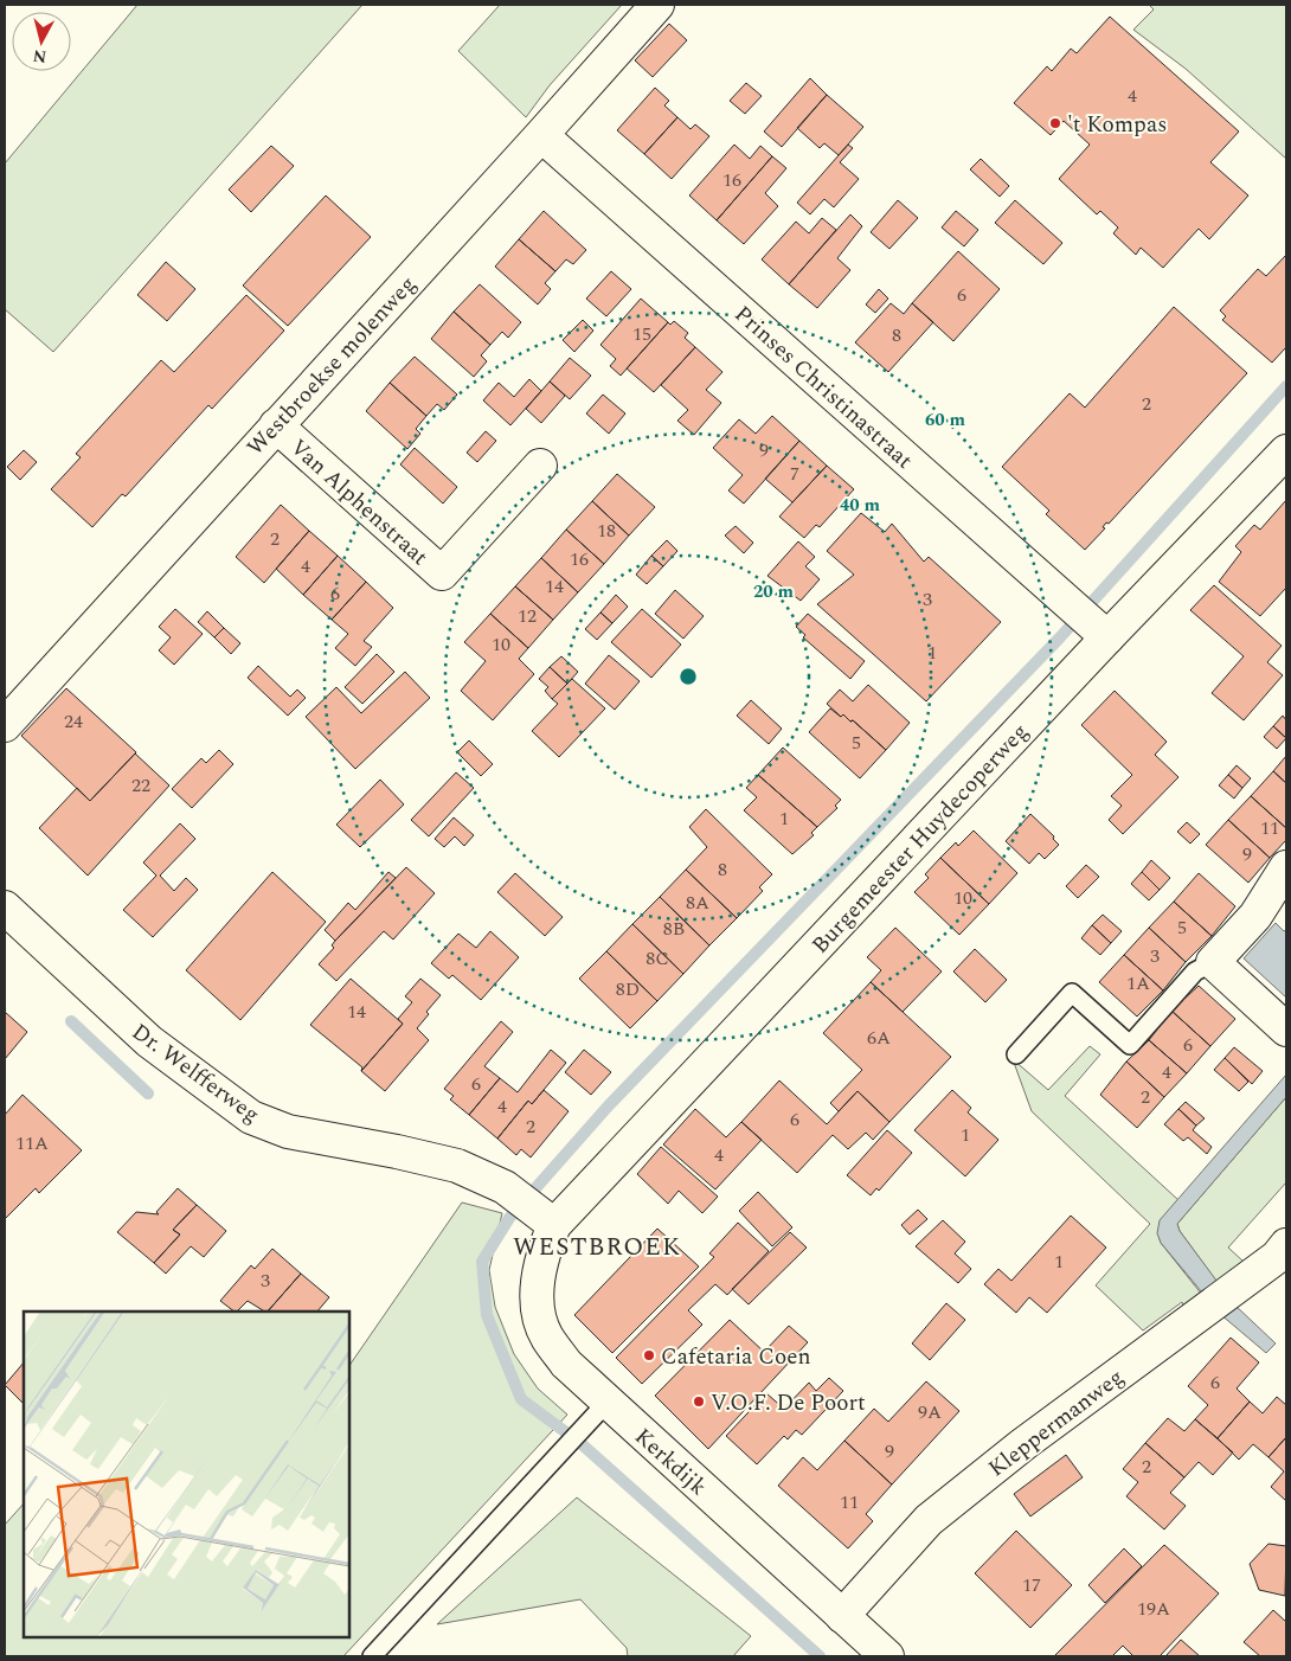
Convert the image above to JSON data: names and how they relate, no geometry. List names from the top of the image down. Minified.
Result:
{"streets":{"street":["Westbroekse molenweg","Prinses Christinastraat","Van Alphenstraat","Burgemeester Huydecoperweg","Dr. Welfferweg","Kleppermanweg","Kerkdijk"]},"crossings":[["Westbroekse molenweg","Prinses Christinastraat"],["Westbroekse molenweg","Van Alphenstraat"],["Prinses Christinastraat","Burgemeester Huydecoperweg"],["Burgemeester Huydecoperweg","Dr. Welfferweg"],["Burgemeester Huydecoperweg","Kerkdijk"],["Dr. Welfferweg","Kerkdijk"],["Kleppermanweg","Kerkdijk"]],"districts":["WESTBROEK"],"places":["'t Kompas","Cafetaria Coen","V.O.F. De Poort"],"house_numbers":["4","16","6","15","8","2","9","7","18","2","16","4","14","6","3","12","10","1","24","5","22","1","11","9","8","10","8A","5","8B","3","8C","1A","8D","14","6A","6","4","6","2","4","6","2","1","11A","4","1","3","6","9A","9","2","11","17","19A"],"north":"bottom","rings":["60 m","40 m","20 m"]}
